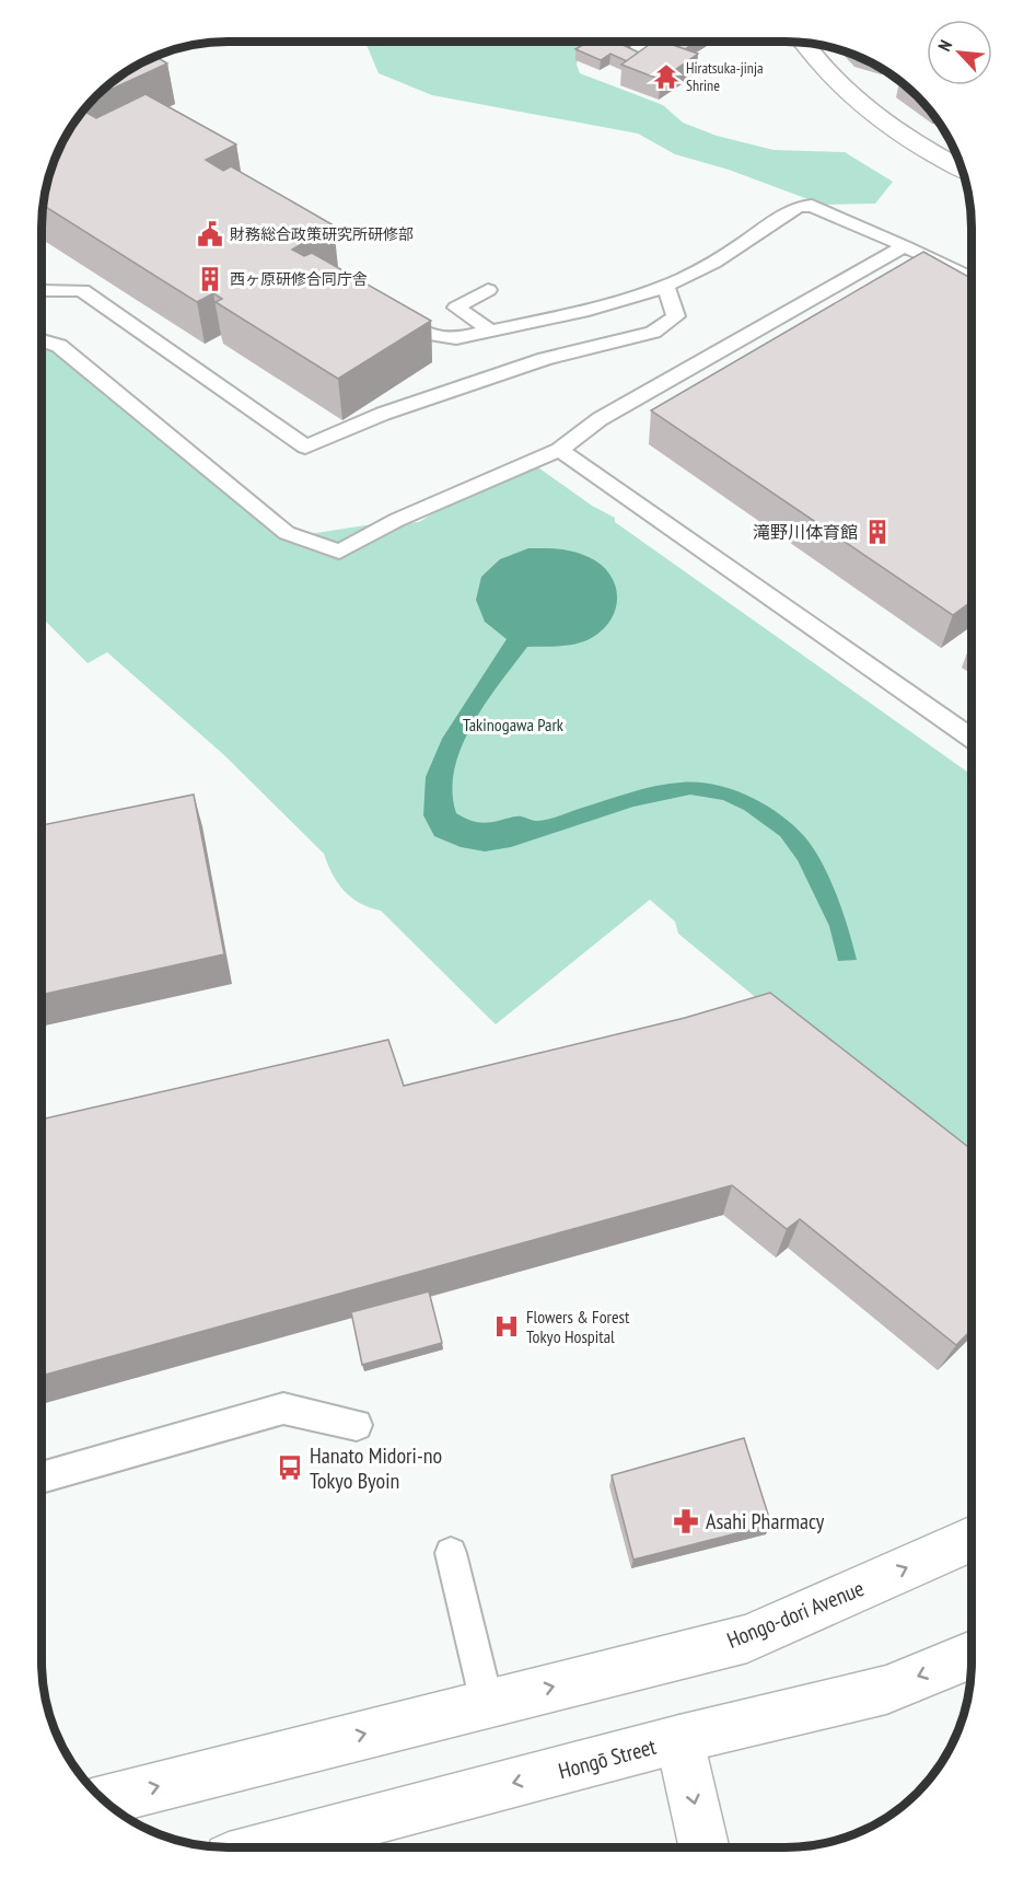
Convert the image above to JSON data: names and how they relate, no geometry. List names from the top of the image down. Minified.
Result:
{"streets":{"main road":["Hongo-dori Avenue","Hongō Street"]},"one_way":["Hongo-dori Avenue"],"parks":["Takinogawa Park"],"places":{"temple":["Hiratsuka-jinja Shrine"],"public building":["財務総合政策研究所研修部"],"building":["西ヶ原研修合同庁舎","滝野川体育館"],"hospital":["Flowers & Forest Tokyo Hospital"],"bus stop":["Hanato Midori-no Tokyo Byoin"],"pharmacy":["Asahi Pharmacy"]},"north":"top left"}
